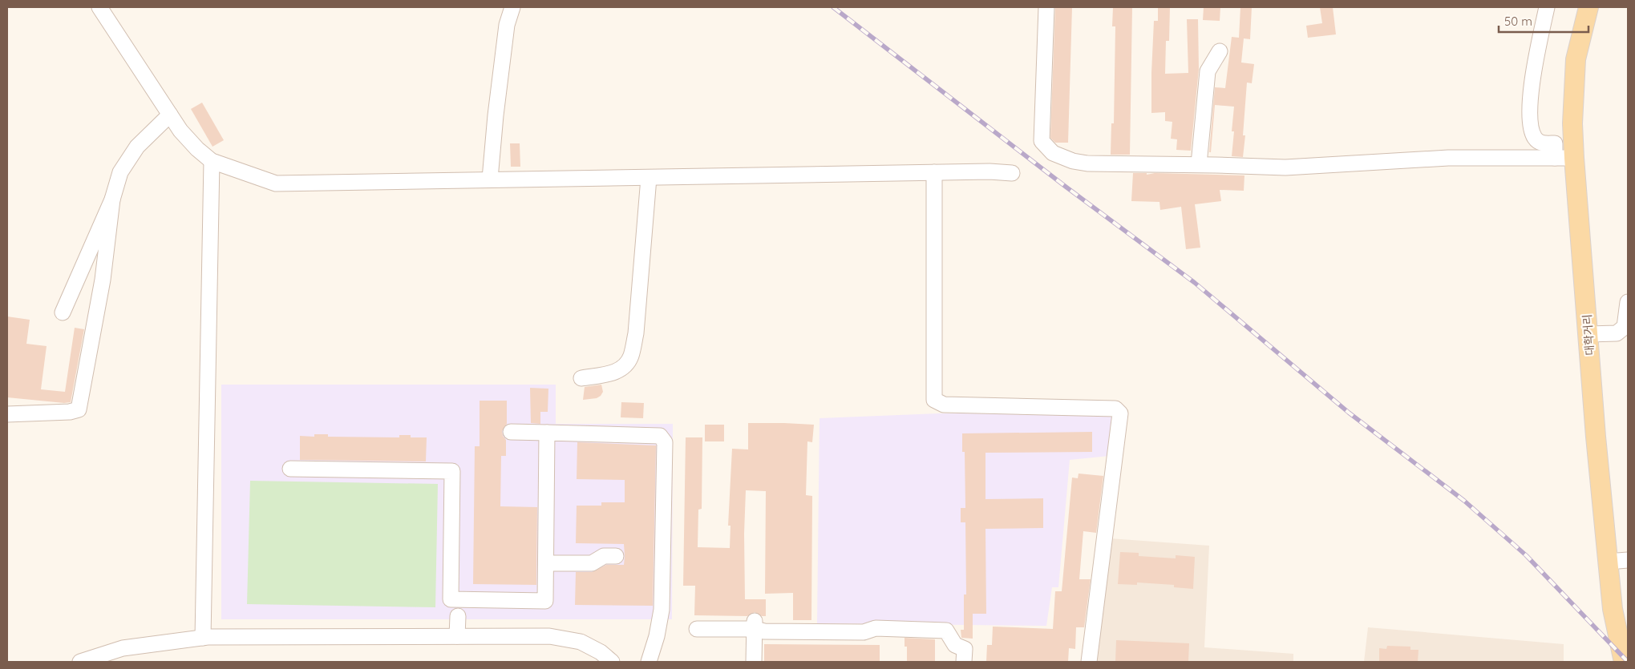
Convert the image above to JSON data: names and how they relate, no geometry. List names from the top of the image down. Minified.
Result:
{"streets":{"main road":["대학거리"]},"scale_bar":"50 m"}
